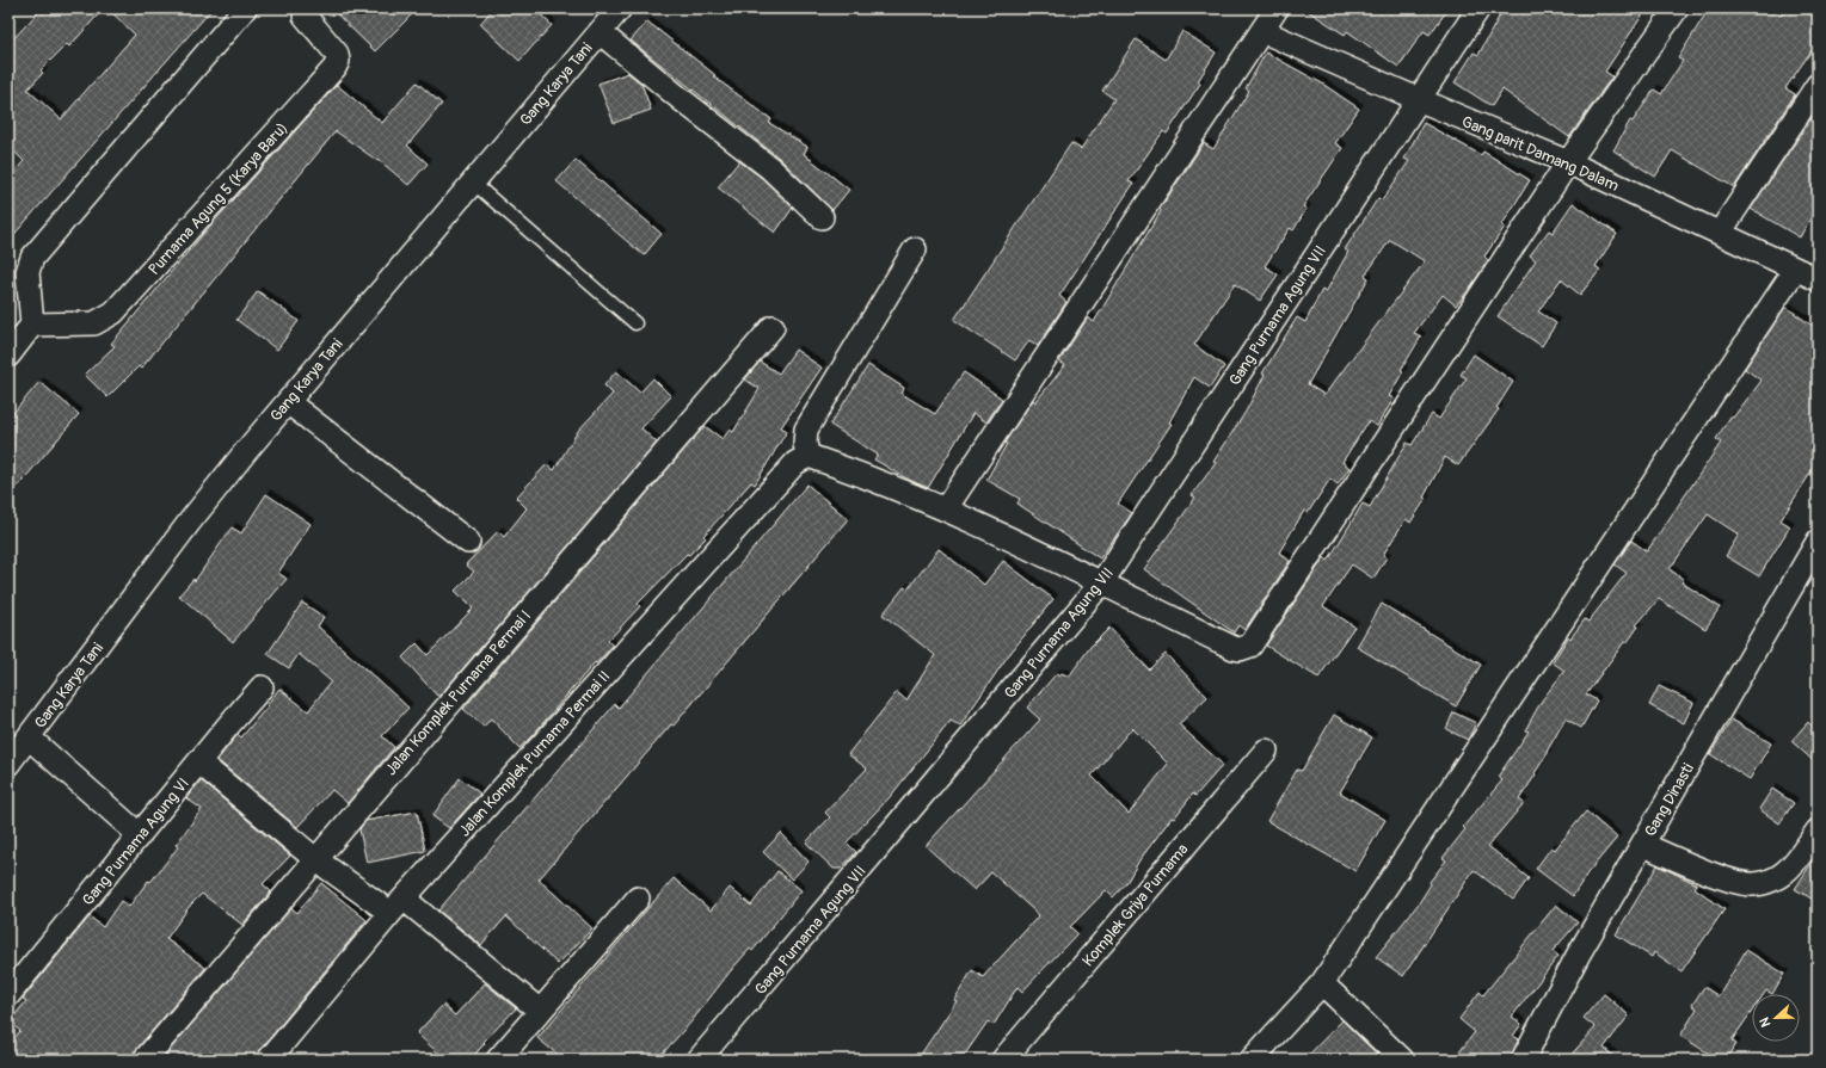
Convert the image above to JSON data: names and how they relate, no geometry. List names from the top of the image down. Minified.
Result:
{"streets":{"street":["Gang Karya Tani","Gang parit Damang Dalam","Purnama Agung 5 (Karya Baru)","Gang Purnama Agung VII","Jalan Komplek Purnama Permai I","Jalan Komplek Purnama Permai II","Gang Dinasti","Gang Purnama Agung VI","Komplek Griya Purnama"]},"crossings":[["Gang parit Damang Dalam","Gang Purnama Agung VII"]],"north":"left"}
